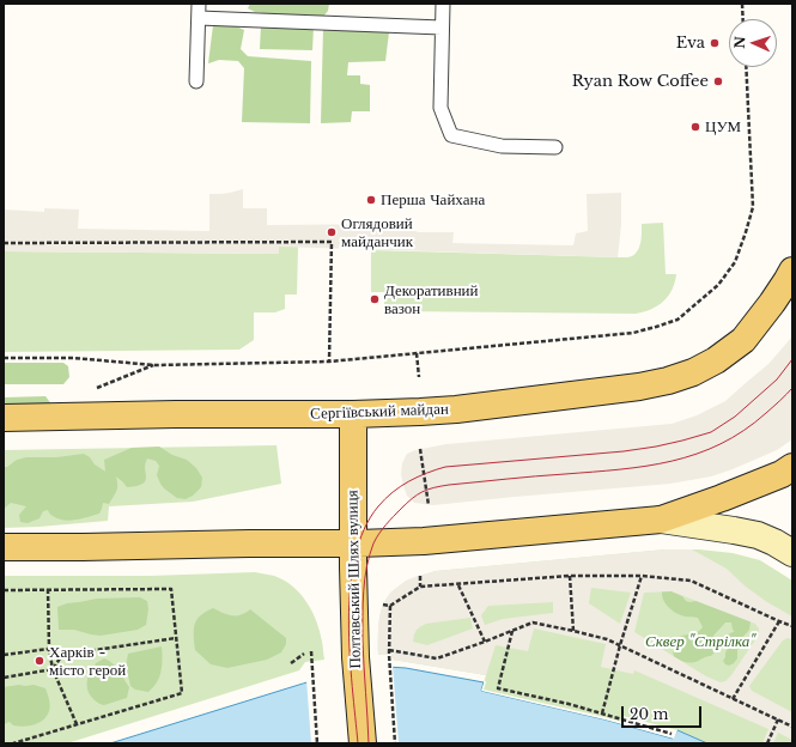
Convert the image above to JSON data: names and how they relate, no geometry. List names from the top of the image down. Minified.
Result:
{"streets":{"main road":["Сергіївський майдан","Полтавський Шлях вулиця"]},"crossings":[["Сергіївський майдан","Полтавський Шлях вулиця"]],"parks":["Сквер \"Стрілка\""],"places":["Eva","Ryan Row Coffee","ЦУМ","Перша Чайхана","Оглядовий майданчик","Декоративний вазон","Харків - місто герой"],"scale_bar":"20 m","north":"left"}
